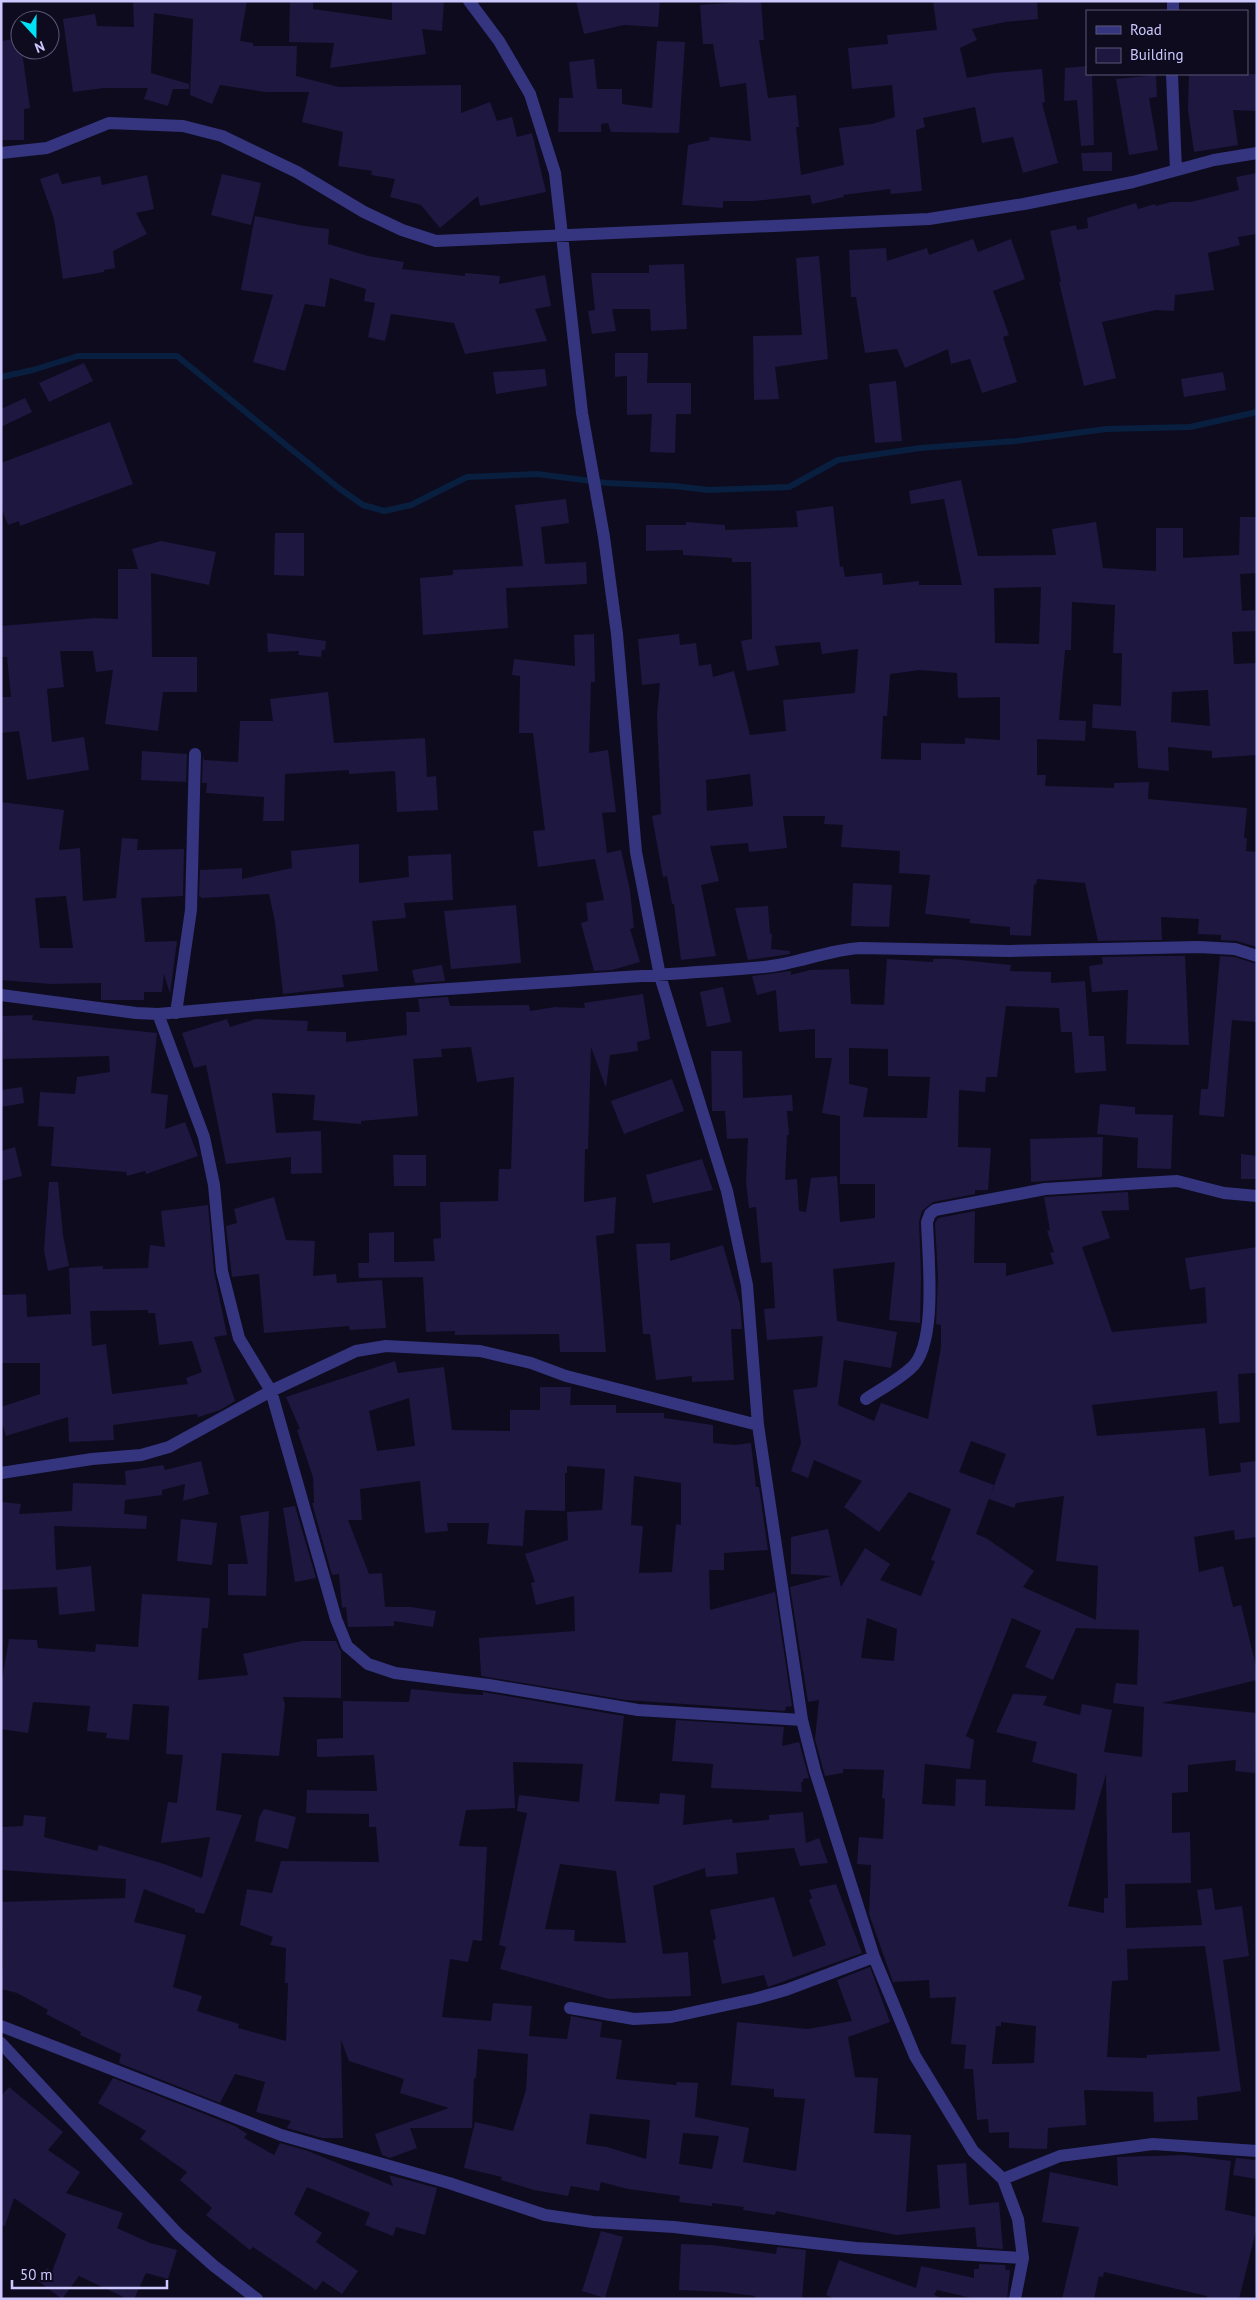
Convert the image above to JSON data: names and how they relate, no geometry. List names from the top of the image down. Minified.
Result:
{"legend":["Road","Building"],"scale_bar":"50 m","north":"bottom"}
